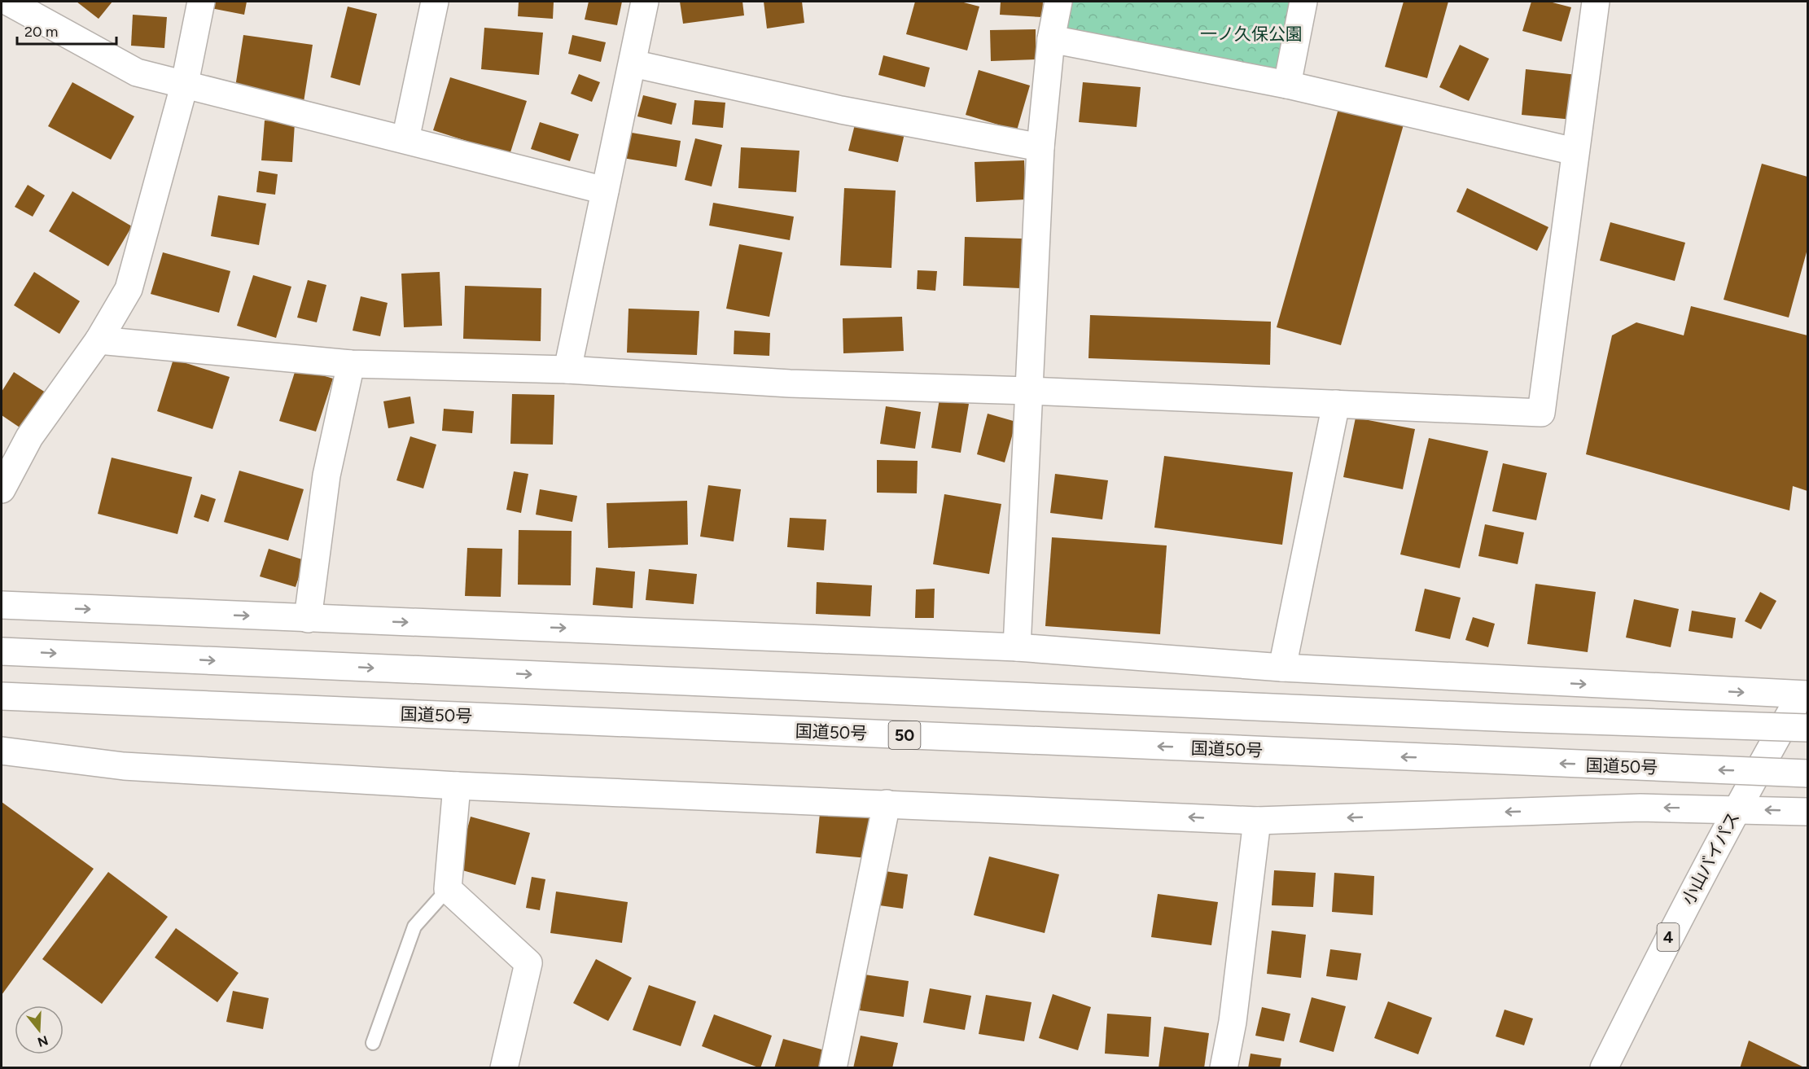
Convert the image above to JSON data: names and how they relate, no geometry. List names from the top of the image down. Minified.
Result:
{"streets":{"main road":["国道50号","50","小山バイパス","4"]},"parks":["一ノ久保公園"],"scale_bar":"20 m","north":"bottom"}
